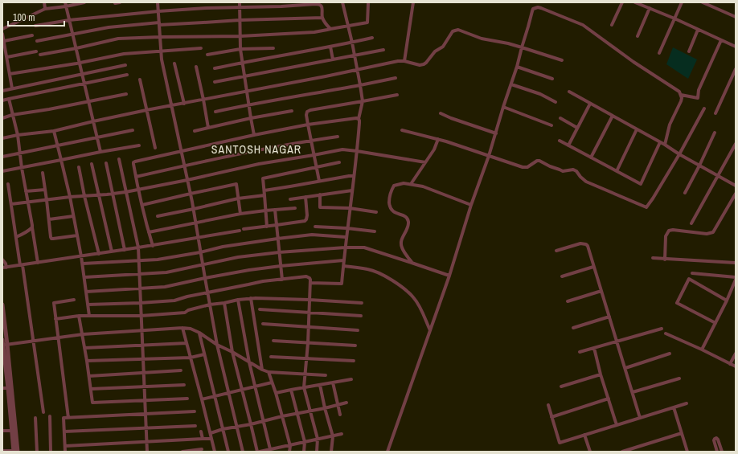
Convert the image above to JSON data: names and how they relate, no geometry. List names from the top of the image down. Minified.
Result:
{"districts":["SANTOSH NAGAR"],"scale_bar":"100 m"}
